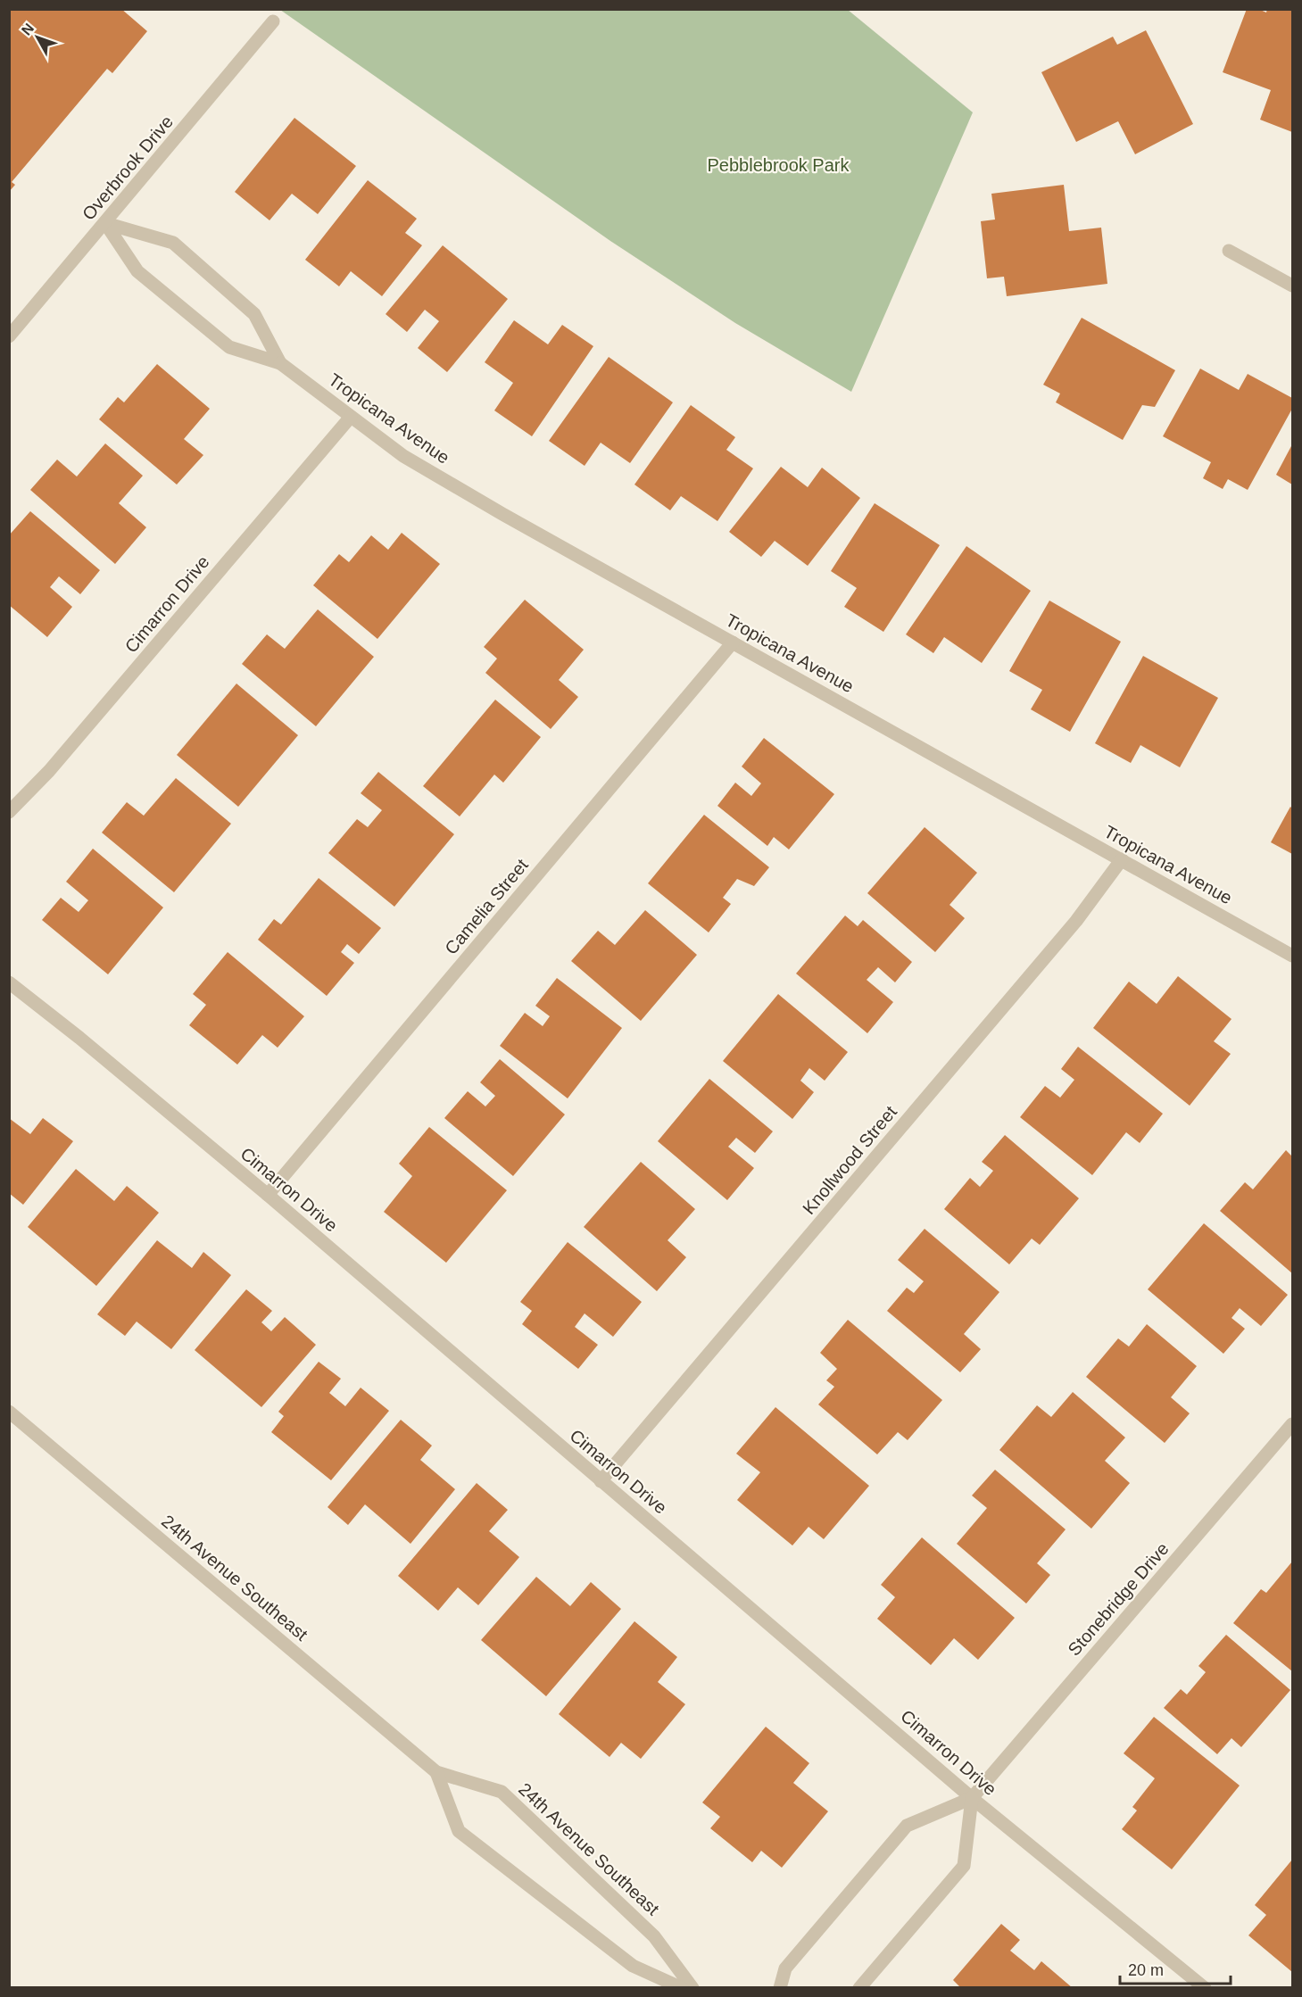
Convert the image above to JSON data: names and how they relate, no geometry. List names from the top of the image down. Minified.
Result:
{"streets":{"street":["Overbrook Drive","Tropicana Avenue","Cimarron Drive","Camelia Street","Knollwood Street","24th Avenue Southeast","Stonebridge Drive"]},"crossings":[["Overbrook Drive","Tropicana Avenue"],["Tropicana Avenue","Cimarron Drive"],["Tropicana Avenue","Camelia Street"],["Tropicana Avenue","Knollwood Street"],["Cimarron Drive","Camelia Street"],["Cimarron Drive","Knollwood Street"],["Cimarron Drive","Stonebridge Drive"]],"parks":["Pebblebrook Park"],"scale_bar":"20 m","north":"top left"}
